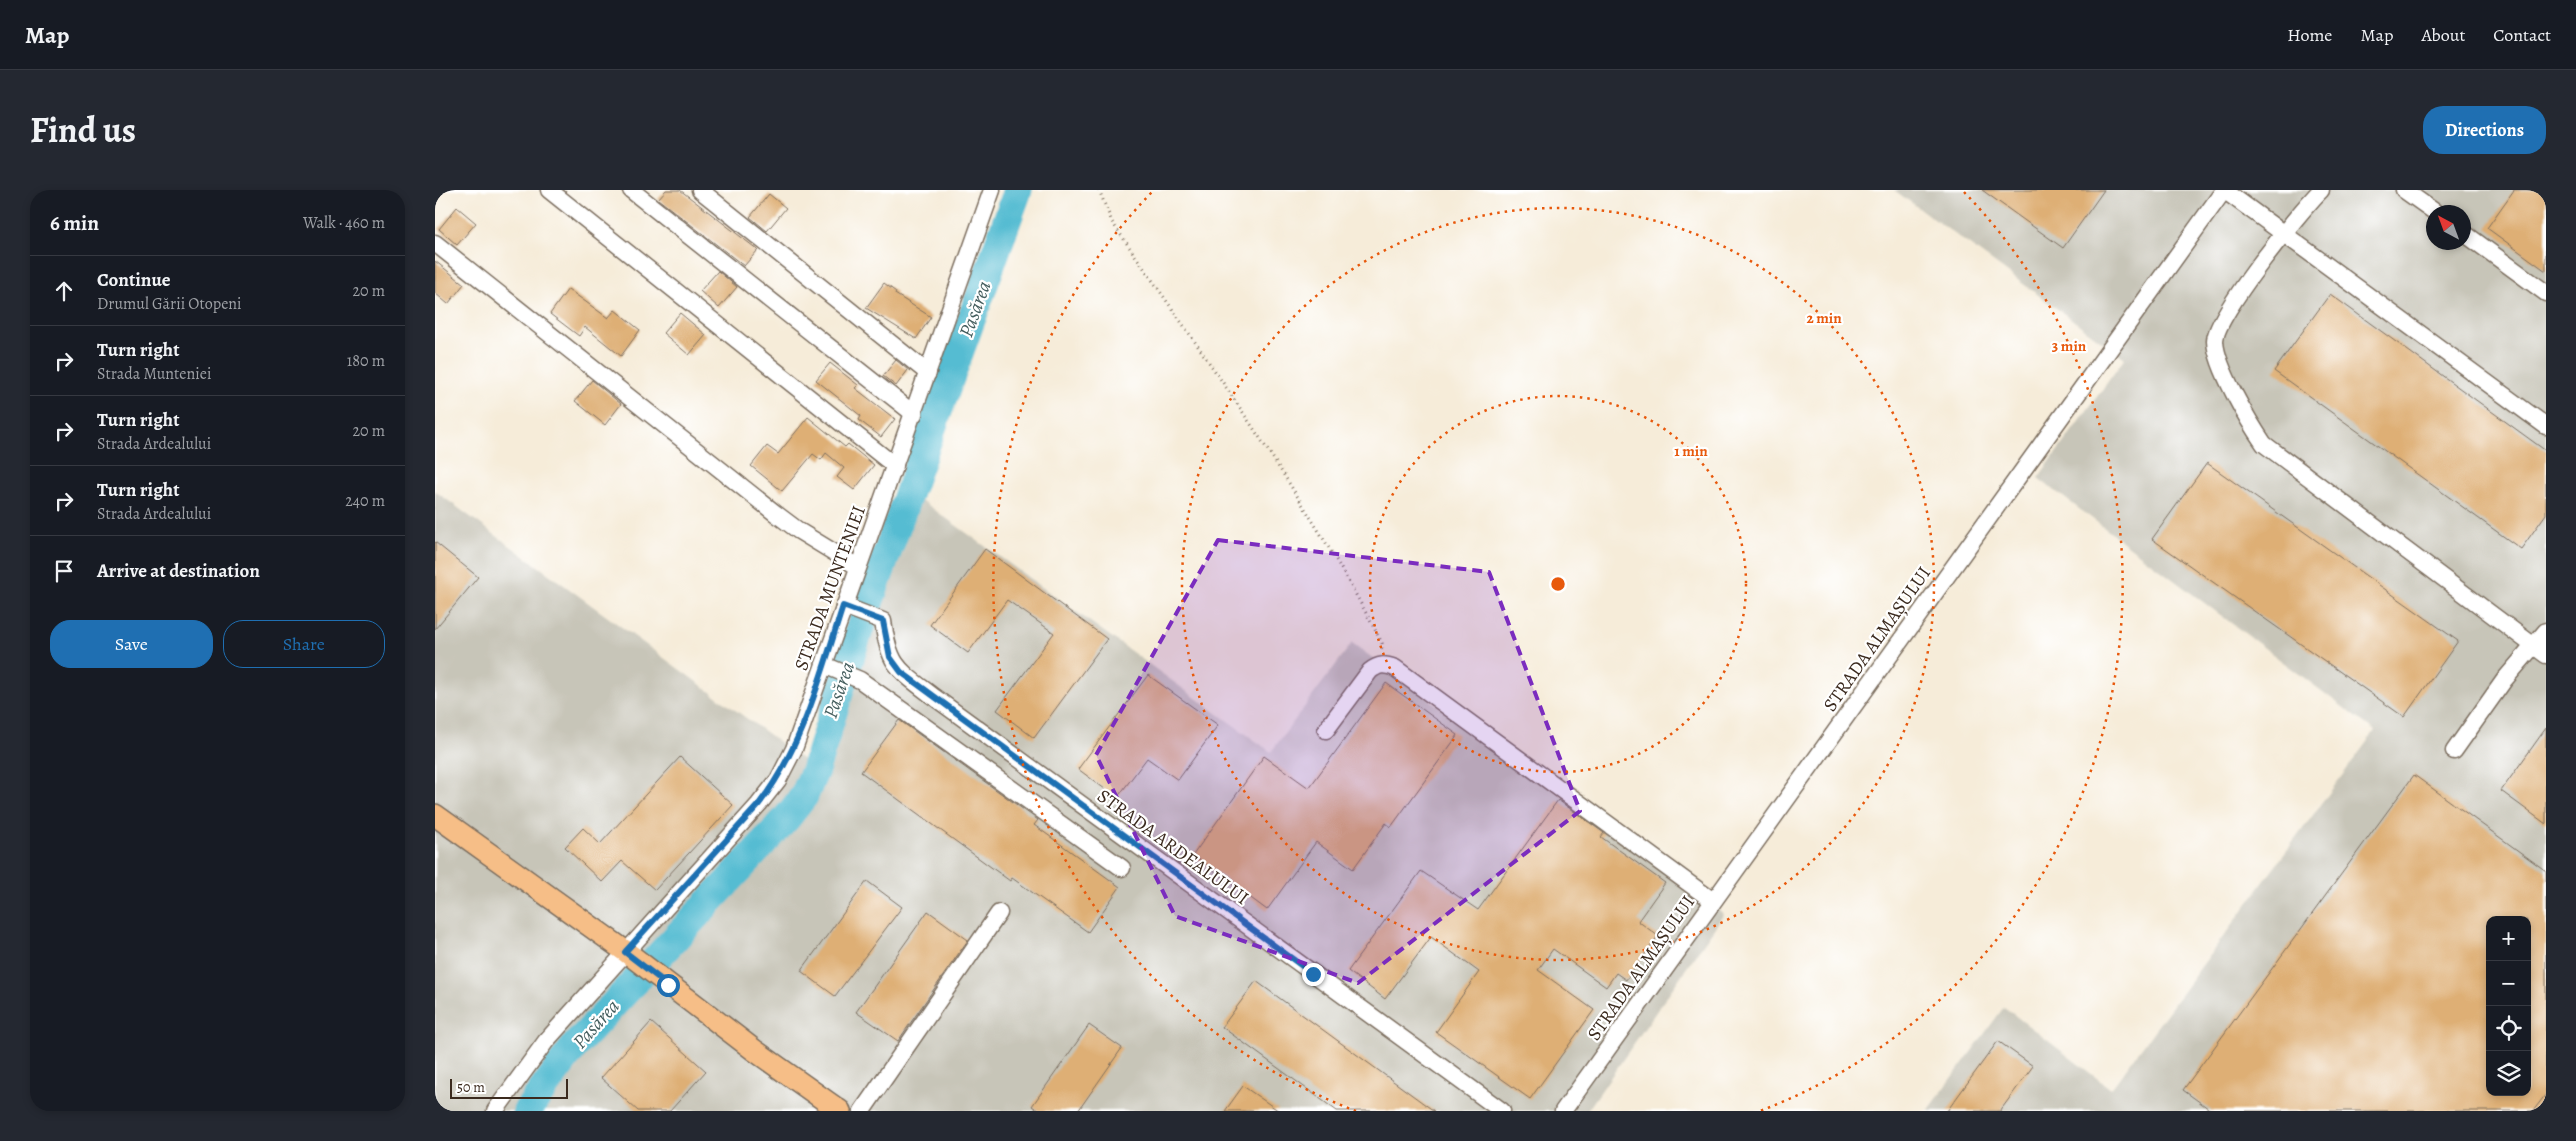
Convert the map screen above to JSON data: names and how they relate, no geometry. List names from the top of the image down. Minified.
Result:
{"streets":{"street":["STRADA MUNTENIEI","STRADA ALMAȘULUI","STRADA ARDEALULUI"]},"crossings":[["STRADA MUNTENIEI","STRADA ARDEALULUI"]],"water":["Pasărea"],"scale_bar":"50 m","north":"top left","page":{"header":"Map","nav":["Home","Map","About","Contact"],"title":"Find us","buttons":["Directions",["Save","Share"]],"heading":["6 min","Walk · 460 m"],"list":[["Continue","Drumul Gării Otopeni","20 m"],["Turn right","Strada Munteniei","180 m"],["Turn right","Strada Ardealului","20 m"],["Turn right","Strada Ardealului","240 m"],"Arrive at destination"],"map_buttons":["+","−"],"scale":"50 m"},"rings":["2 min","3 min","1 min"]}
